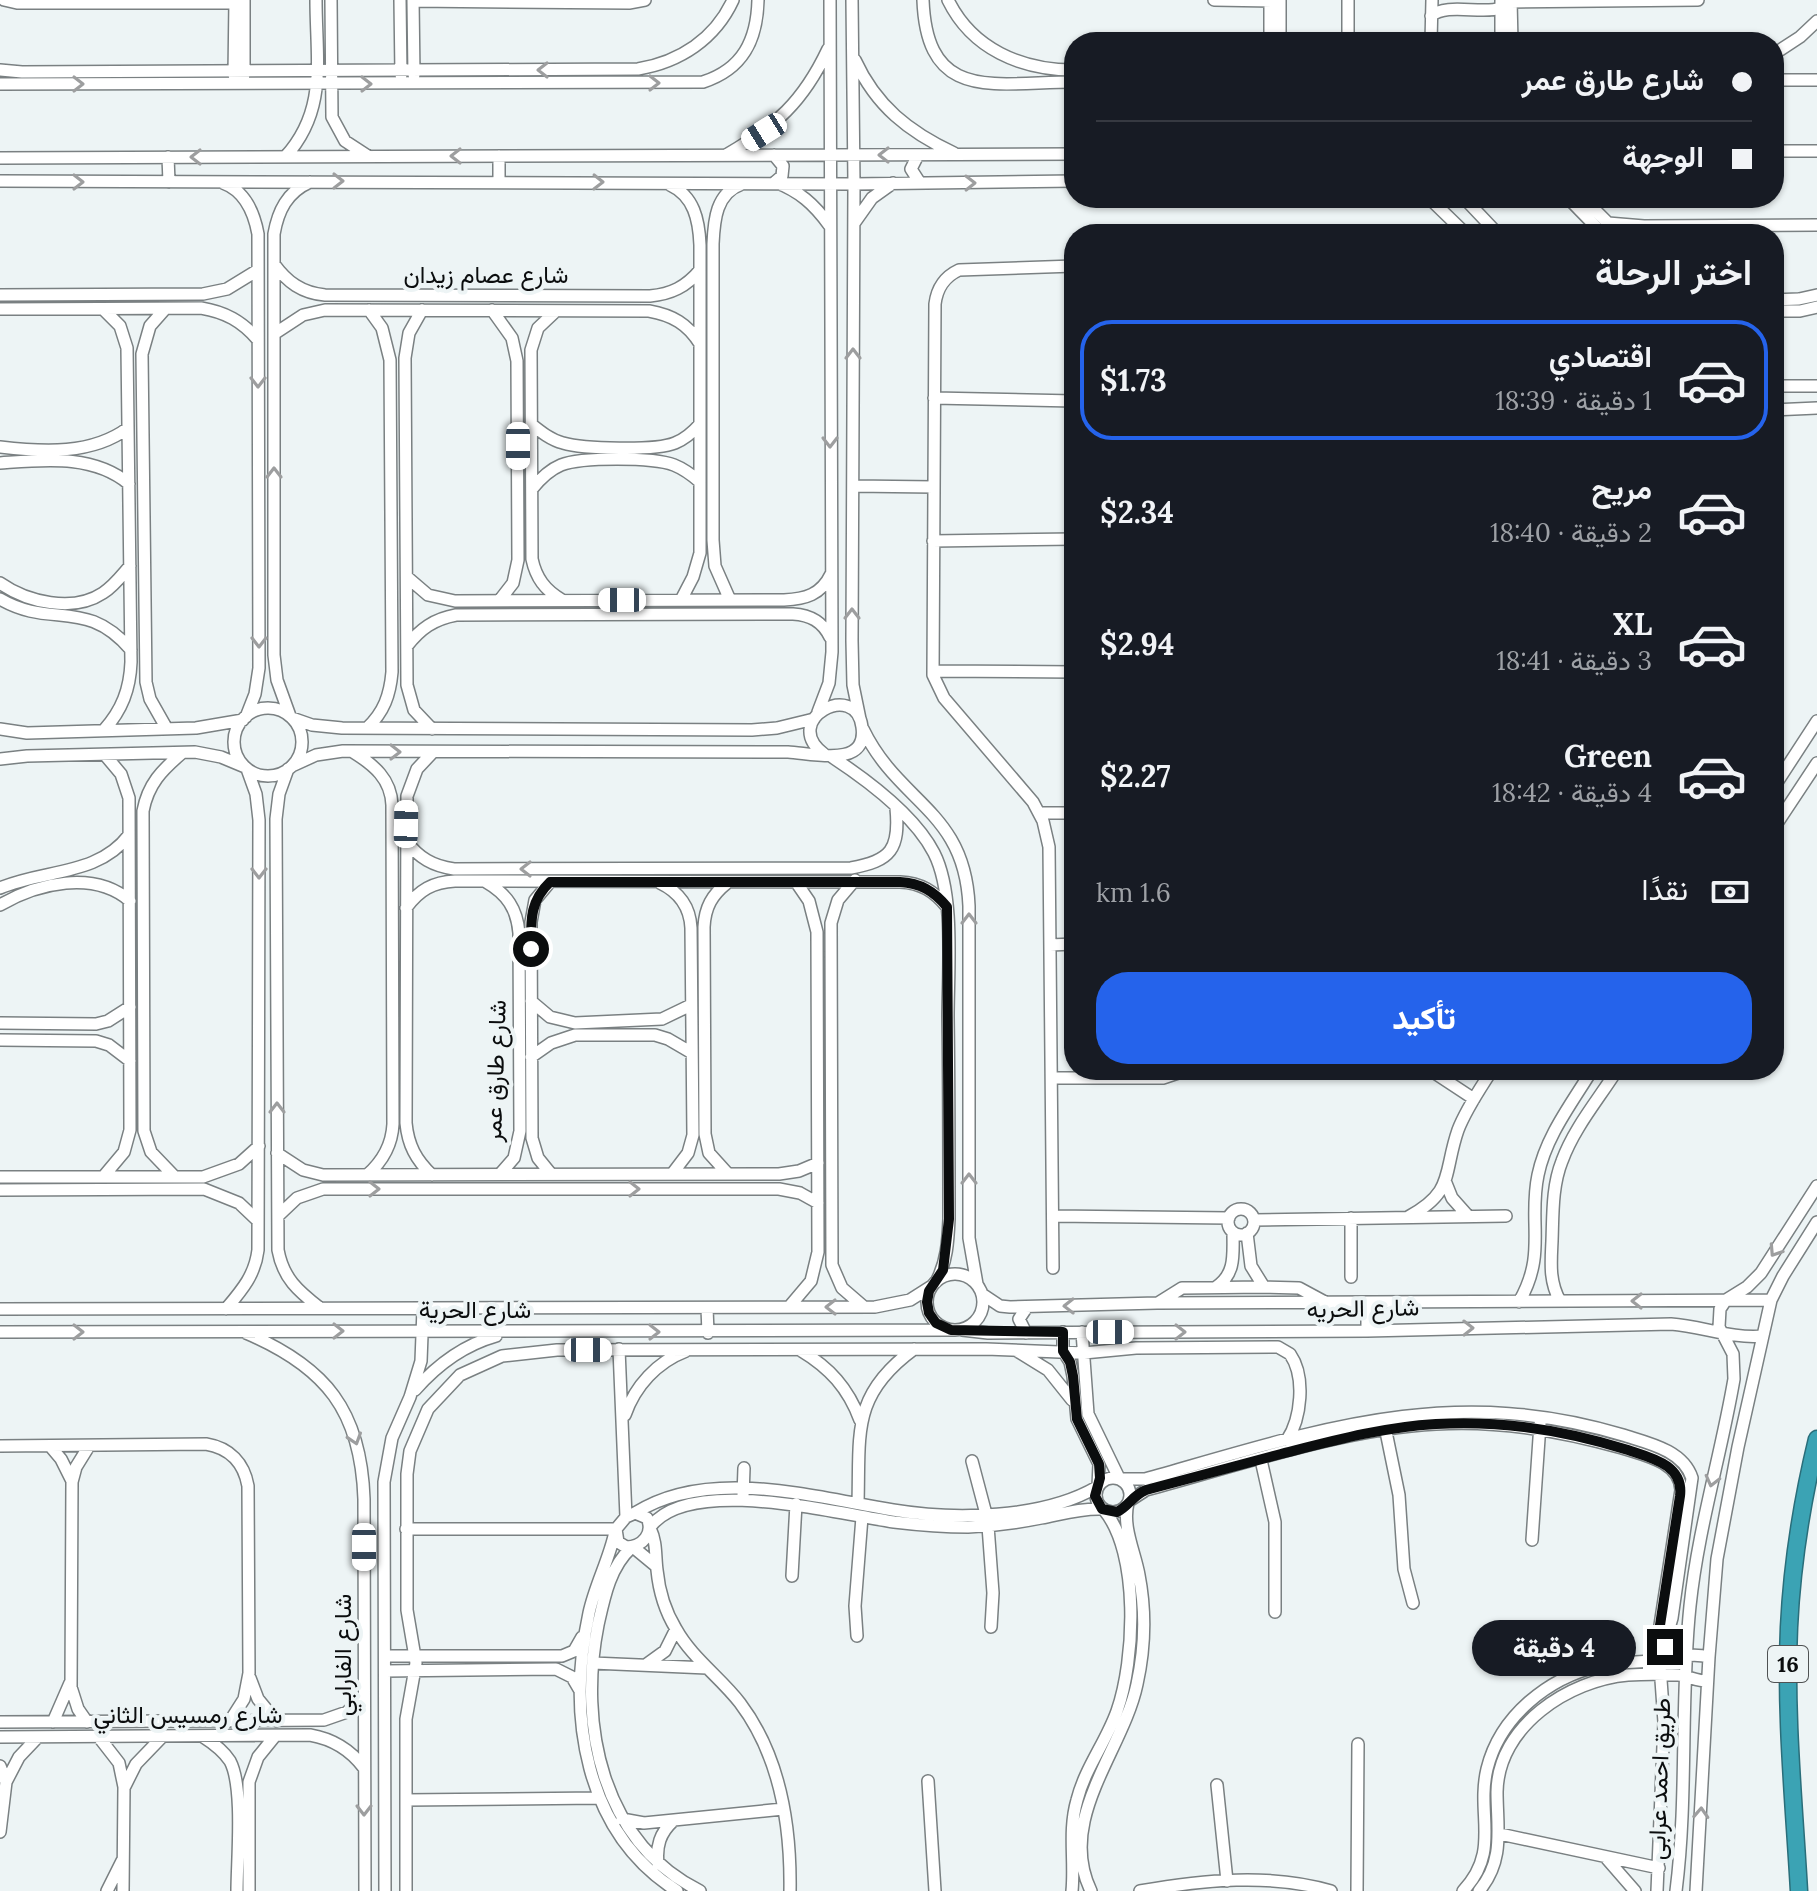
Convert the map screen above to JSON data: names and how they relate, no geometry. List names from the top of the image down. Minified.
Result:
{"streets":{"highway":["16"],"street":["شارع عصام زيدان","شارع طارق عمر","شارع الحريه","شارع الحرية","شارع الفارابي","شارع رمسيس الثاني","طريق احمد عرابى"]},"crossings":[["شارع الحريه","شارع الحرية"],["شارع الحريه","طريق احمد عرابى"],["شارع الحرية","شارع الفارابي"],["شارع الفارابي","شارع رمسيس الثاني"]],"page":{"banner":["شارع طارق عمر","الوجهة"],"heading":"اختر الرحلة","list":[{"name":"اقتصادي","note":"1 دقيقة · 18:39","value":"$1.73"},{"name":"مريح","note":"2 دقيقة · 18:40","value":"$2.34"},{"name":"XL","note":"3 دقيقة · 18:41","value":"$2.94"},{"name":"Green","note":"4 دقيقة · 18:42","value":"$2.27"}],"pay":["نقدًا","1.6 km"],"buttons":"تأكيد","bubble":"4 دقيقة"}}
